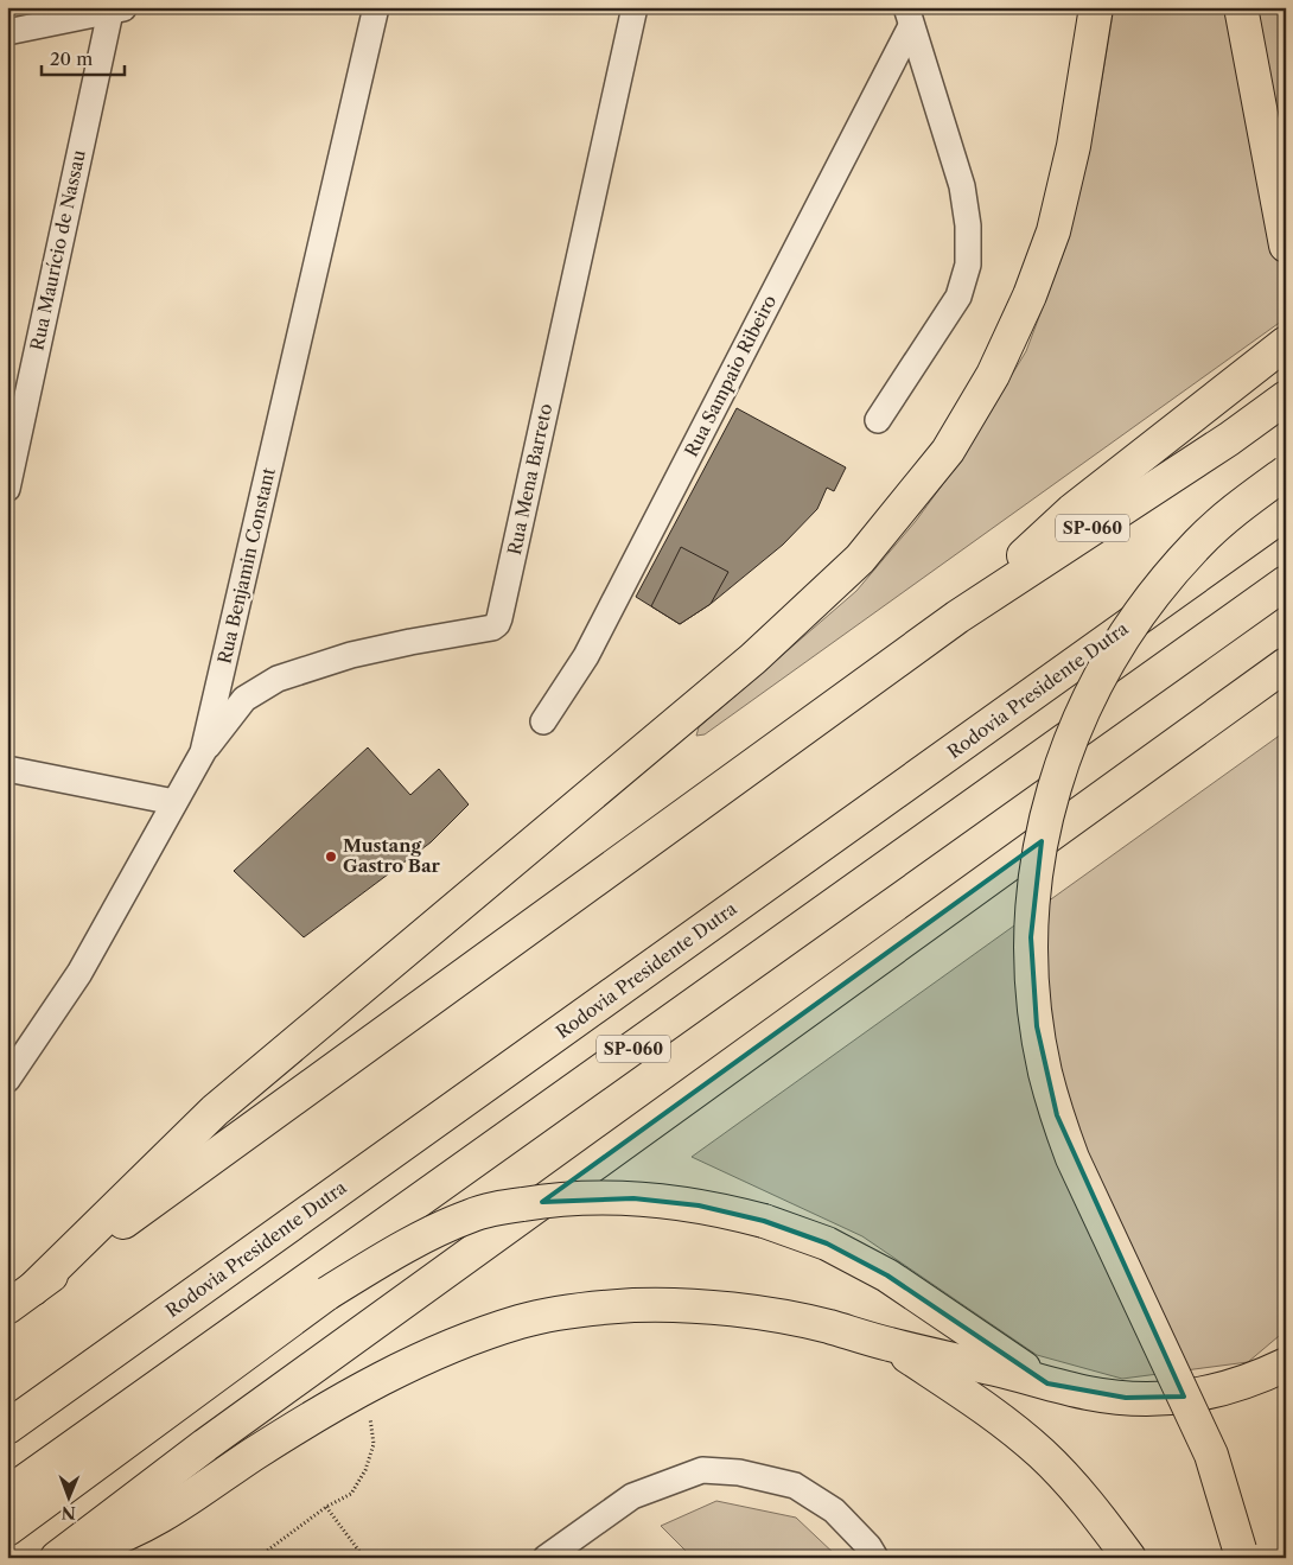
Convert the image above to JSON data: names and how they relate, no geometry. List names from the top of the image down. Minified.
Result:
{"streets":{"highway":["SP-060","Rodovia Presidente Dutra"],"street":["Rua Maurício de Nassau","Rua Sampaio Ribeiro","Rua Mena Barreto","Rua Benjamin Constant"]},"crossings":[["Rua Mena Barreto","Rua Benjamin Constant"]],"places":["Mustang Gastro Bar"],"scale_bar":"20 m","north":"bottom"}
